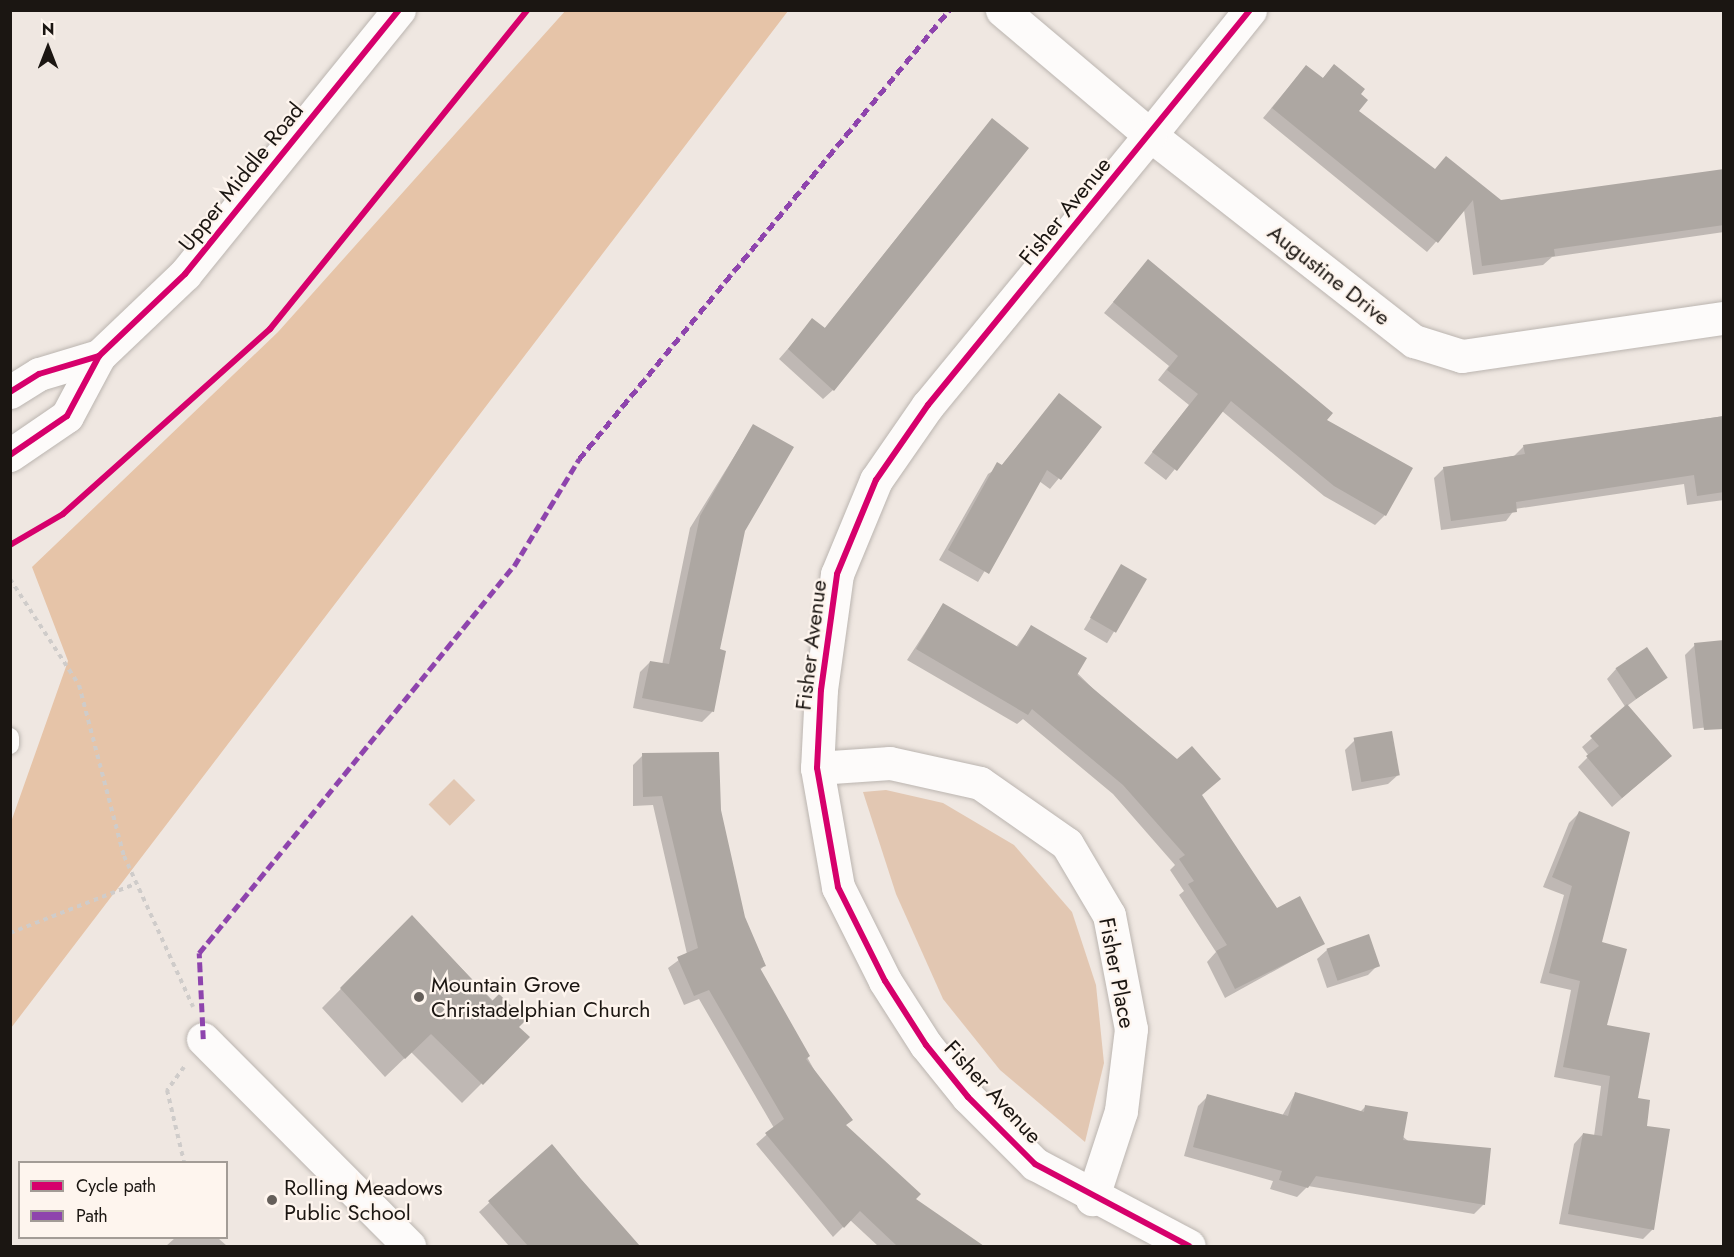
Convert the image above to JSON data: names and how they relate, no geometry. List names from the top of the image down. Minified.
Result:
{"streets":{"street":["Upper Middle Road","Fisher Avenue","Augustine Drive","Fisher Place"]},"crossings":[["Fisher Avenue","Augustine Drive"],["Fisher Avenue","Fisher Place"]],"places":["Mountain Grove Christadelphian Church","Rolling Meadows Public School"],"legend":["Cycle path","Path"],"north":"top"}
